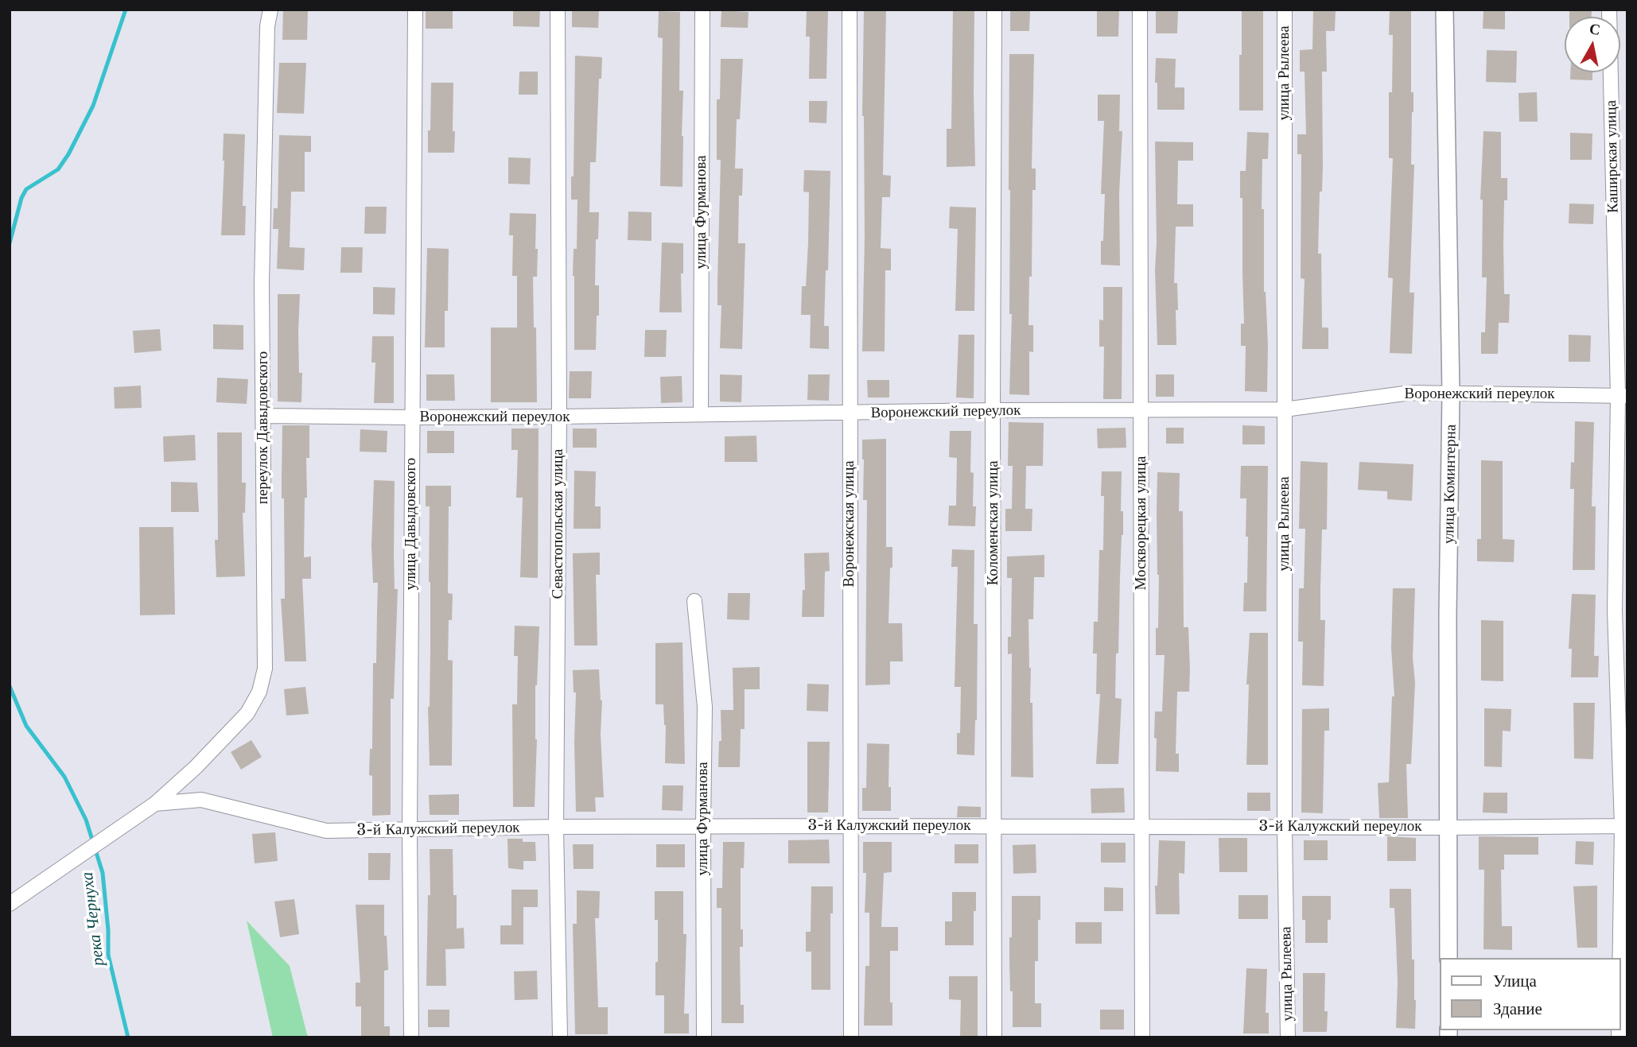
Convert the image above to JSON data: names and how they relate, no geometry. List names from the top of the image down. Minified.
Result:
{"streets":{"street":["улица Рылеева","Каширская улица","улица Фурманова","Воронежский переулок","переулок Давыдовского","улица Коминтерна","Коломенская улица","Москворецкая улица","улица Давыдовского","Севастопольская улица","Воронежская улица","3-й Калужский переулок"]},"crossings":[["улица Рылеева","Воронежский переулок"],["улица Рылеева","3-й Калужский переулок"],["Каширская улица","Воронежский переулок"],["Каширская улица","3-й Калужский переулок"],["улица Фурманова","Воронежский переулок"],["улица Фурманова","3-й Калужский переулок"],["Воронежский переулок","переулок Давыдовского"],["Воронежский переулок","улица Коминтерна"],["Воронежский переулок","Коломенская улица"],["Воронежский переулок","Москворецкая улица"],["Воронежский переулок","улица Давыдовского"],["Воронежский переулок","Севастопольская улица"],["Воронежский переулок","Воронежская улица"],["переулок Давыдовского","3-й Калужский переулок"],["улица Коминтерна","3-й Калужский переулок"],["Коломенская улица","3-й Калужский переулок"],["Москворецкая улица","3-й Калужский переулок"],["улица Давыдовского","3-й Калужский переулок"],["Севастопольская улица","3-й Калужский переулок"],["Воронежская улица","3-й Калужский переулок"]],"water":["река Чернуха"],"legend":["Улица","Здание"],"north":"top"}
